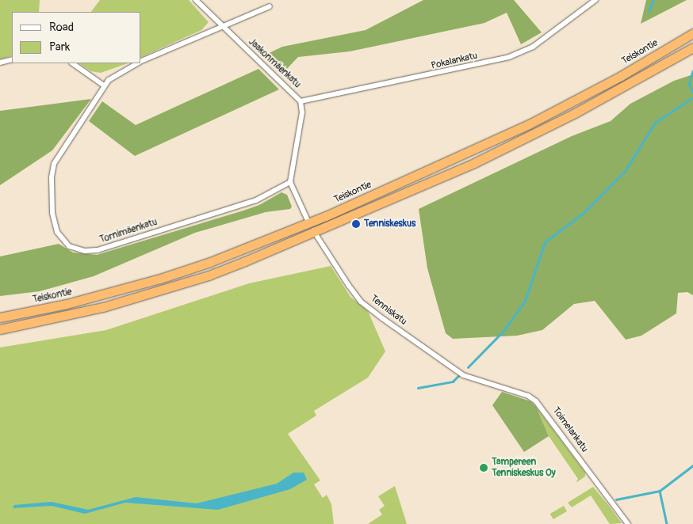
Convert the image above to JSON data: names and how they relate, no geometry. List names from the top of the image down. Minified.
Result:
{"streets":{"highway":["Teiskontie"],"street":["Pokalankatu","Jaakonmäenkatu","Tornimäenkatu","Tenniskatu","Toimelankatu"]},"crossings":[["Pokalankatu","Jaakonmäenkatu"],["Jaakonmäenkatu","Tornimäenkatu"],["Tenniskatu","Toimelankatu"]],"places":["Tenniskeskus","Tampereen Tenniskeskus Oy"],"legend":["Road","Park"]}
